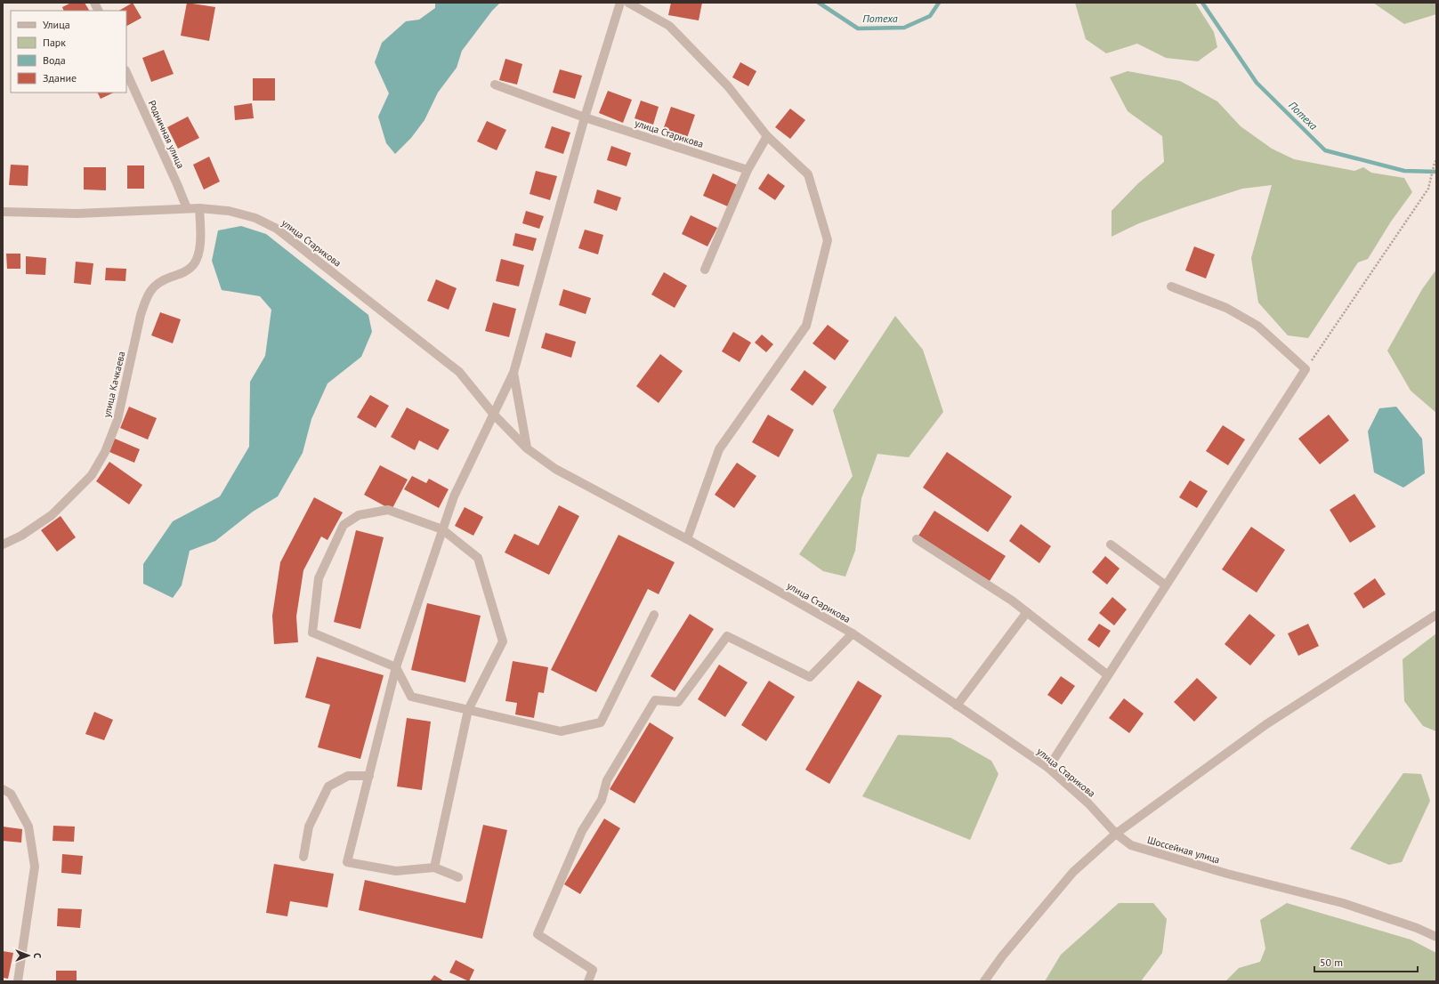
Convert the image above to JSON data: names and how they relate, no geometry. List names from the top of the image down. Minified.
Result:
{"streets":{"street":["улица Старикова","Родничная улица","улица Качкаева","Шоссейная улица"]},"crossings":[["улица Старикова","Родничная улица"],["улица Старикова","улица Качкаева"],["улица Старикова","Шоссейная улица"]],"water":["Потеха"],"legend":["Улица","Парк","Вода","Здание"],"scale_bar":"50 m","north":"right"}
